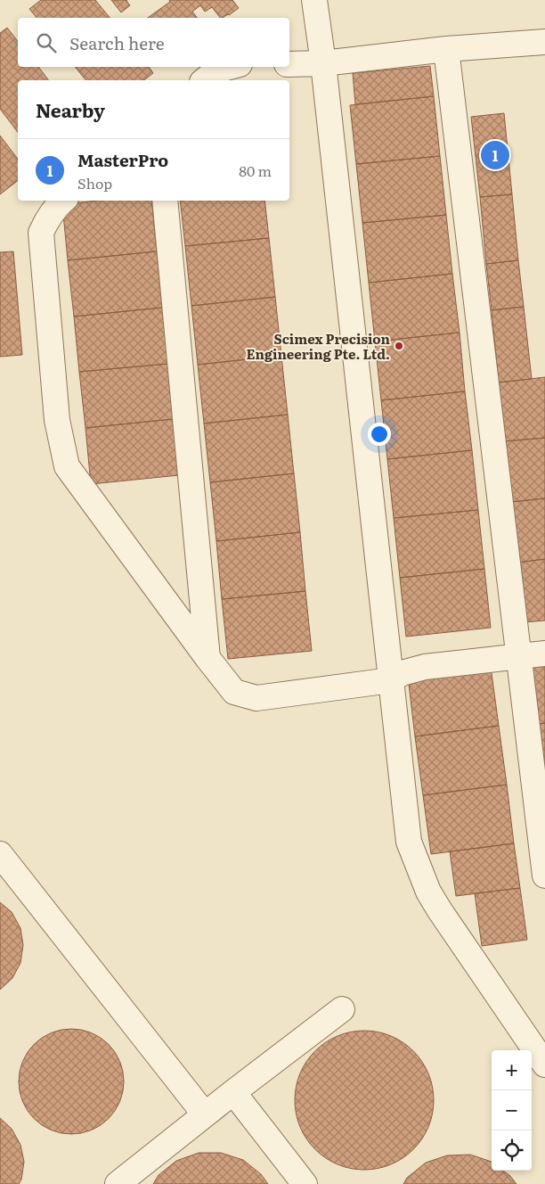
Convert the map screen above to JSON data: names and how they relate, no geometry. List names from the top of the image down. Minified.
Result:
{"places":["Scimex Precision Engineering Pte. Ltd."],"page":{"search":"Search here","heading":"Nearby","list":[{"mark":"1","name":"MasterPro","note":"Shop","value":"80 m"}],"pins":"1","map_buttons":["+","−"]}}
